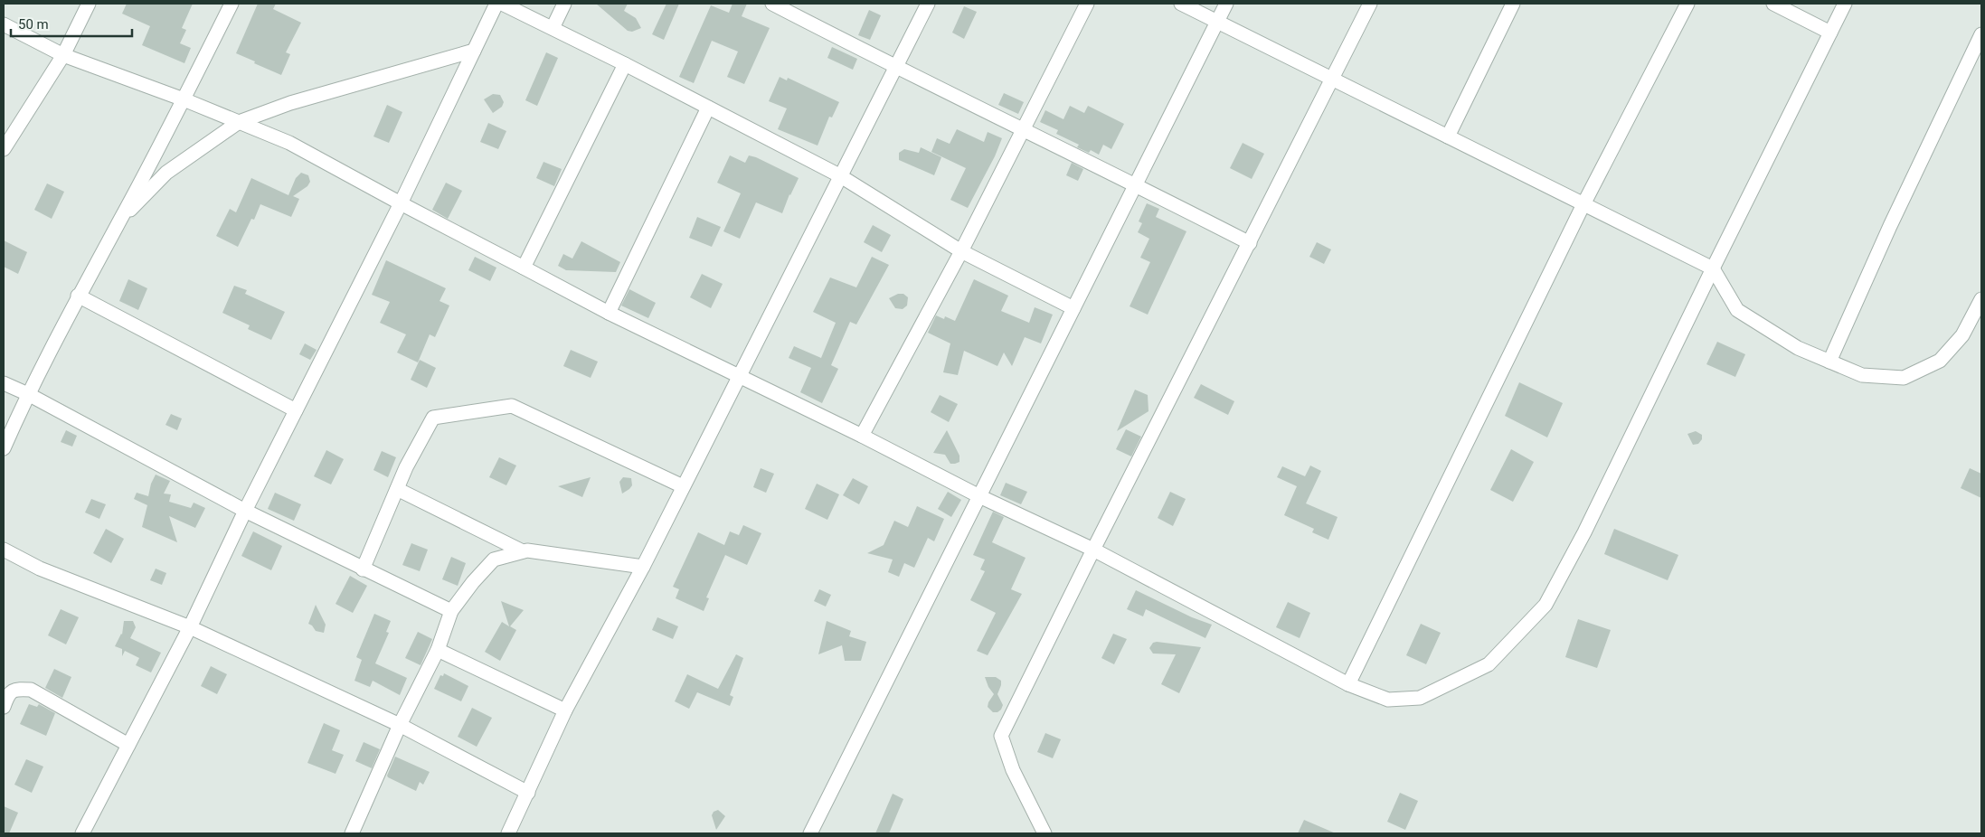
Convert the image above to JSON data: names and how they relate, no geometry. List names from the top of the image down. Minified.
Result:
{"scale_bar":"50 m"}
